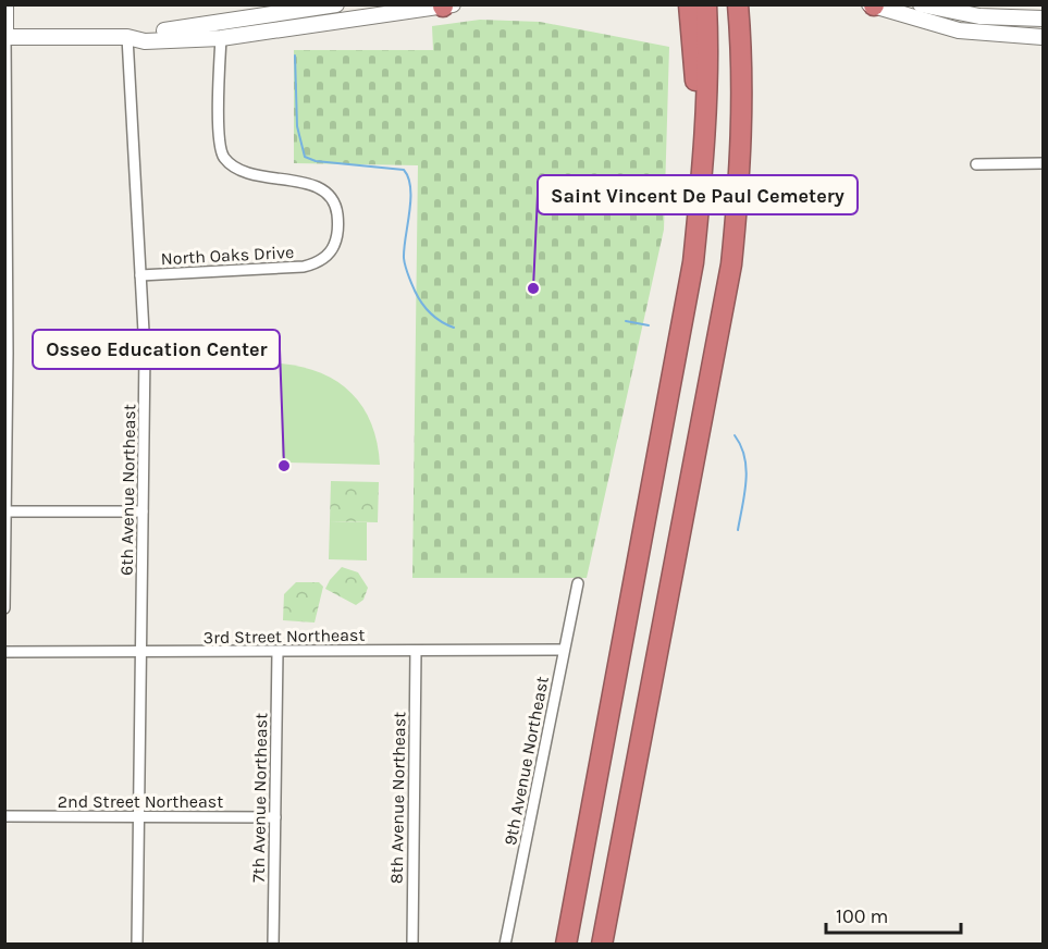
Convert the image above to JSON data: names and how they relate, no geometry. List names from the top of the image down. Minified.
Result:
{"streets":{"street":["North Oaks Drive","6th Avenue Northeast","3rd Street Northeast","9th Avenue Northeast","7th Avenue Northeast","8th Avenue Northeast","2nd Street Northeast"]},"crossings":[["North Oaks Drive","6th Avenue Northeast"],["6th Avenue Northeast","3rd Street Northeast"],["6th Avenue Northeast","2nd Street Northeast"],["3rd Street Northeast","9th Avenue Northeast"],["3rd Street Northeast","7th Avenue Northeast"],["3rd Street Northeast","8th Avenue Northeast"],["7th Avenue Northeast","2nd Street Northeast"]],"places":["Saint Vincent De Paul Cemetery","Osseo Education Center"],"scale_bar":"100 m"}
